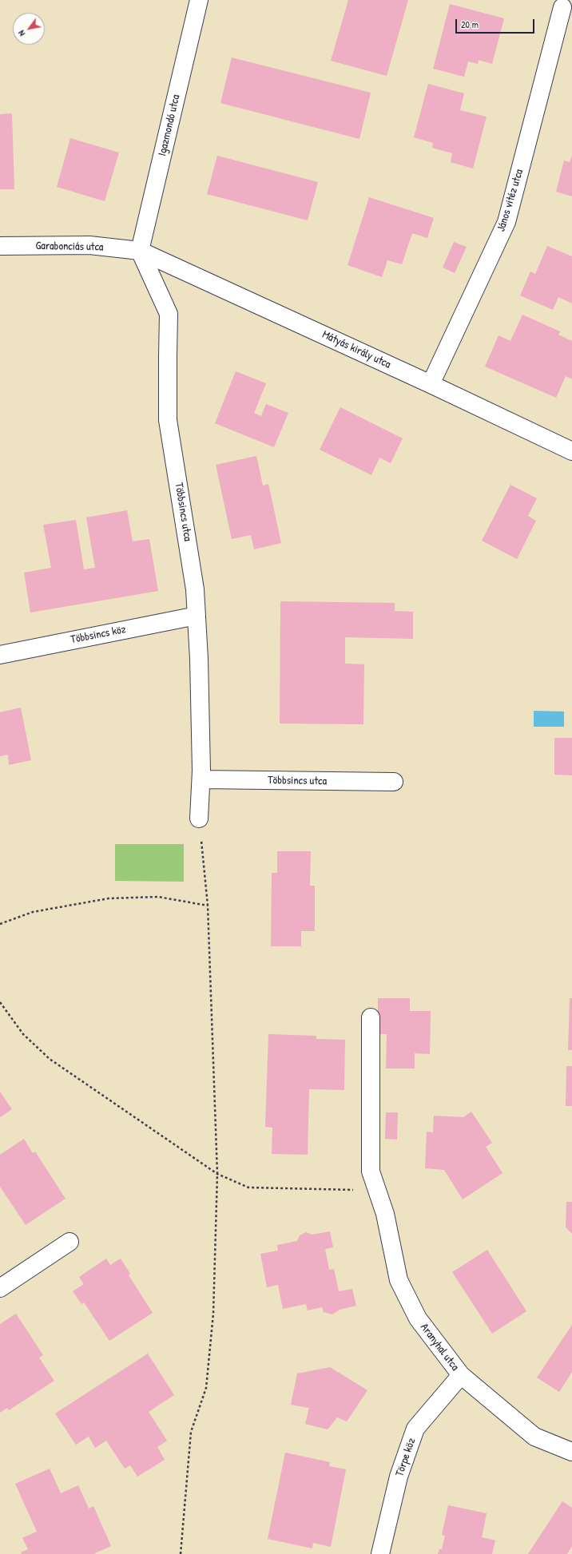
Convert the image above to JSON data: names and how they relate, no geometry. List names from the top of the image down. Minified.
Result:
{"streets":{"street":["Igazmondó utca","János vitéz utca","Garabonciás utca","Mátyás király utca","Többsincs utca","Többsincs köz","Aranyhal utca","Törpe köz"]},"crossings":[["Igazmondó utca","Garabonciás utca"],["Igazmondó utca","Mátyás király utca"],["Igazmondó utca","Többsincs utca"],["János vitéz utca","Mátyás király utca"],["Garabonciás utca","Mátyás király utca"],["Garabonciás utca","Többsincs utca"],["Mátyás király utca","Többsincs utca"],["Többsincs utca","Többsincs köz"],["Aranyhal utca","Törpe köz"]],"scale_bar":"20 m","north":"bottom left"}
